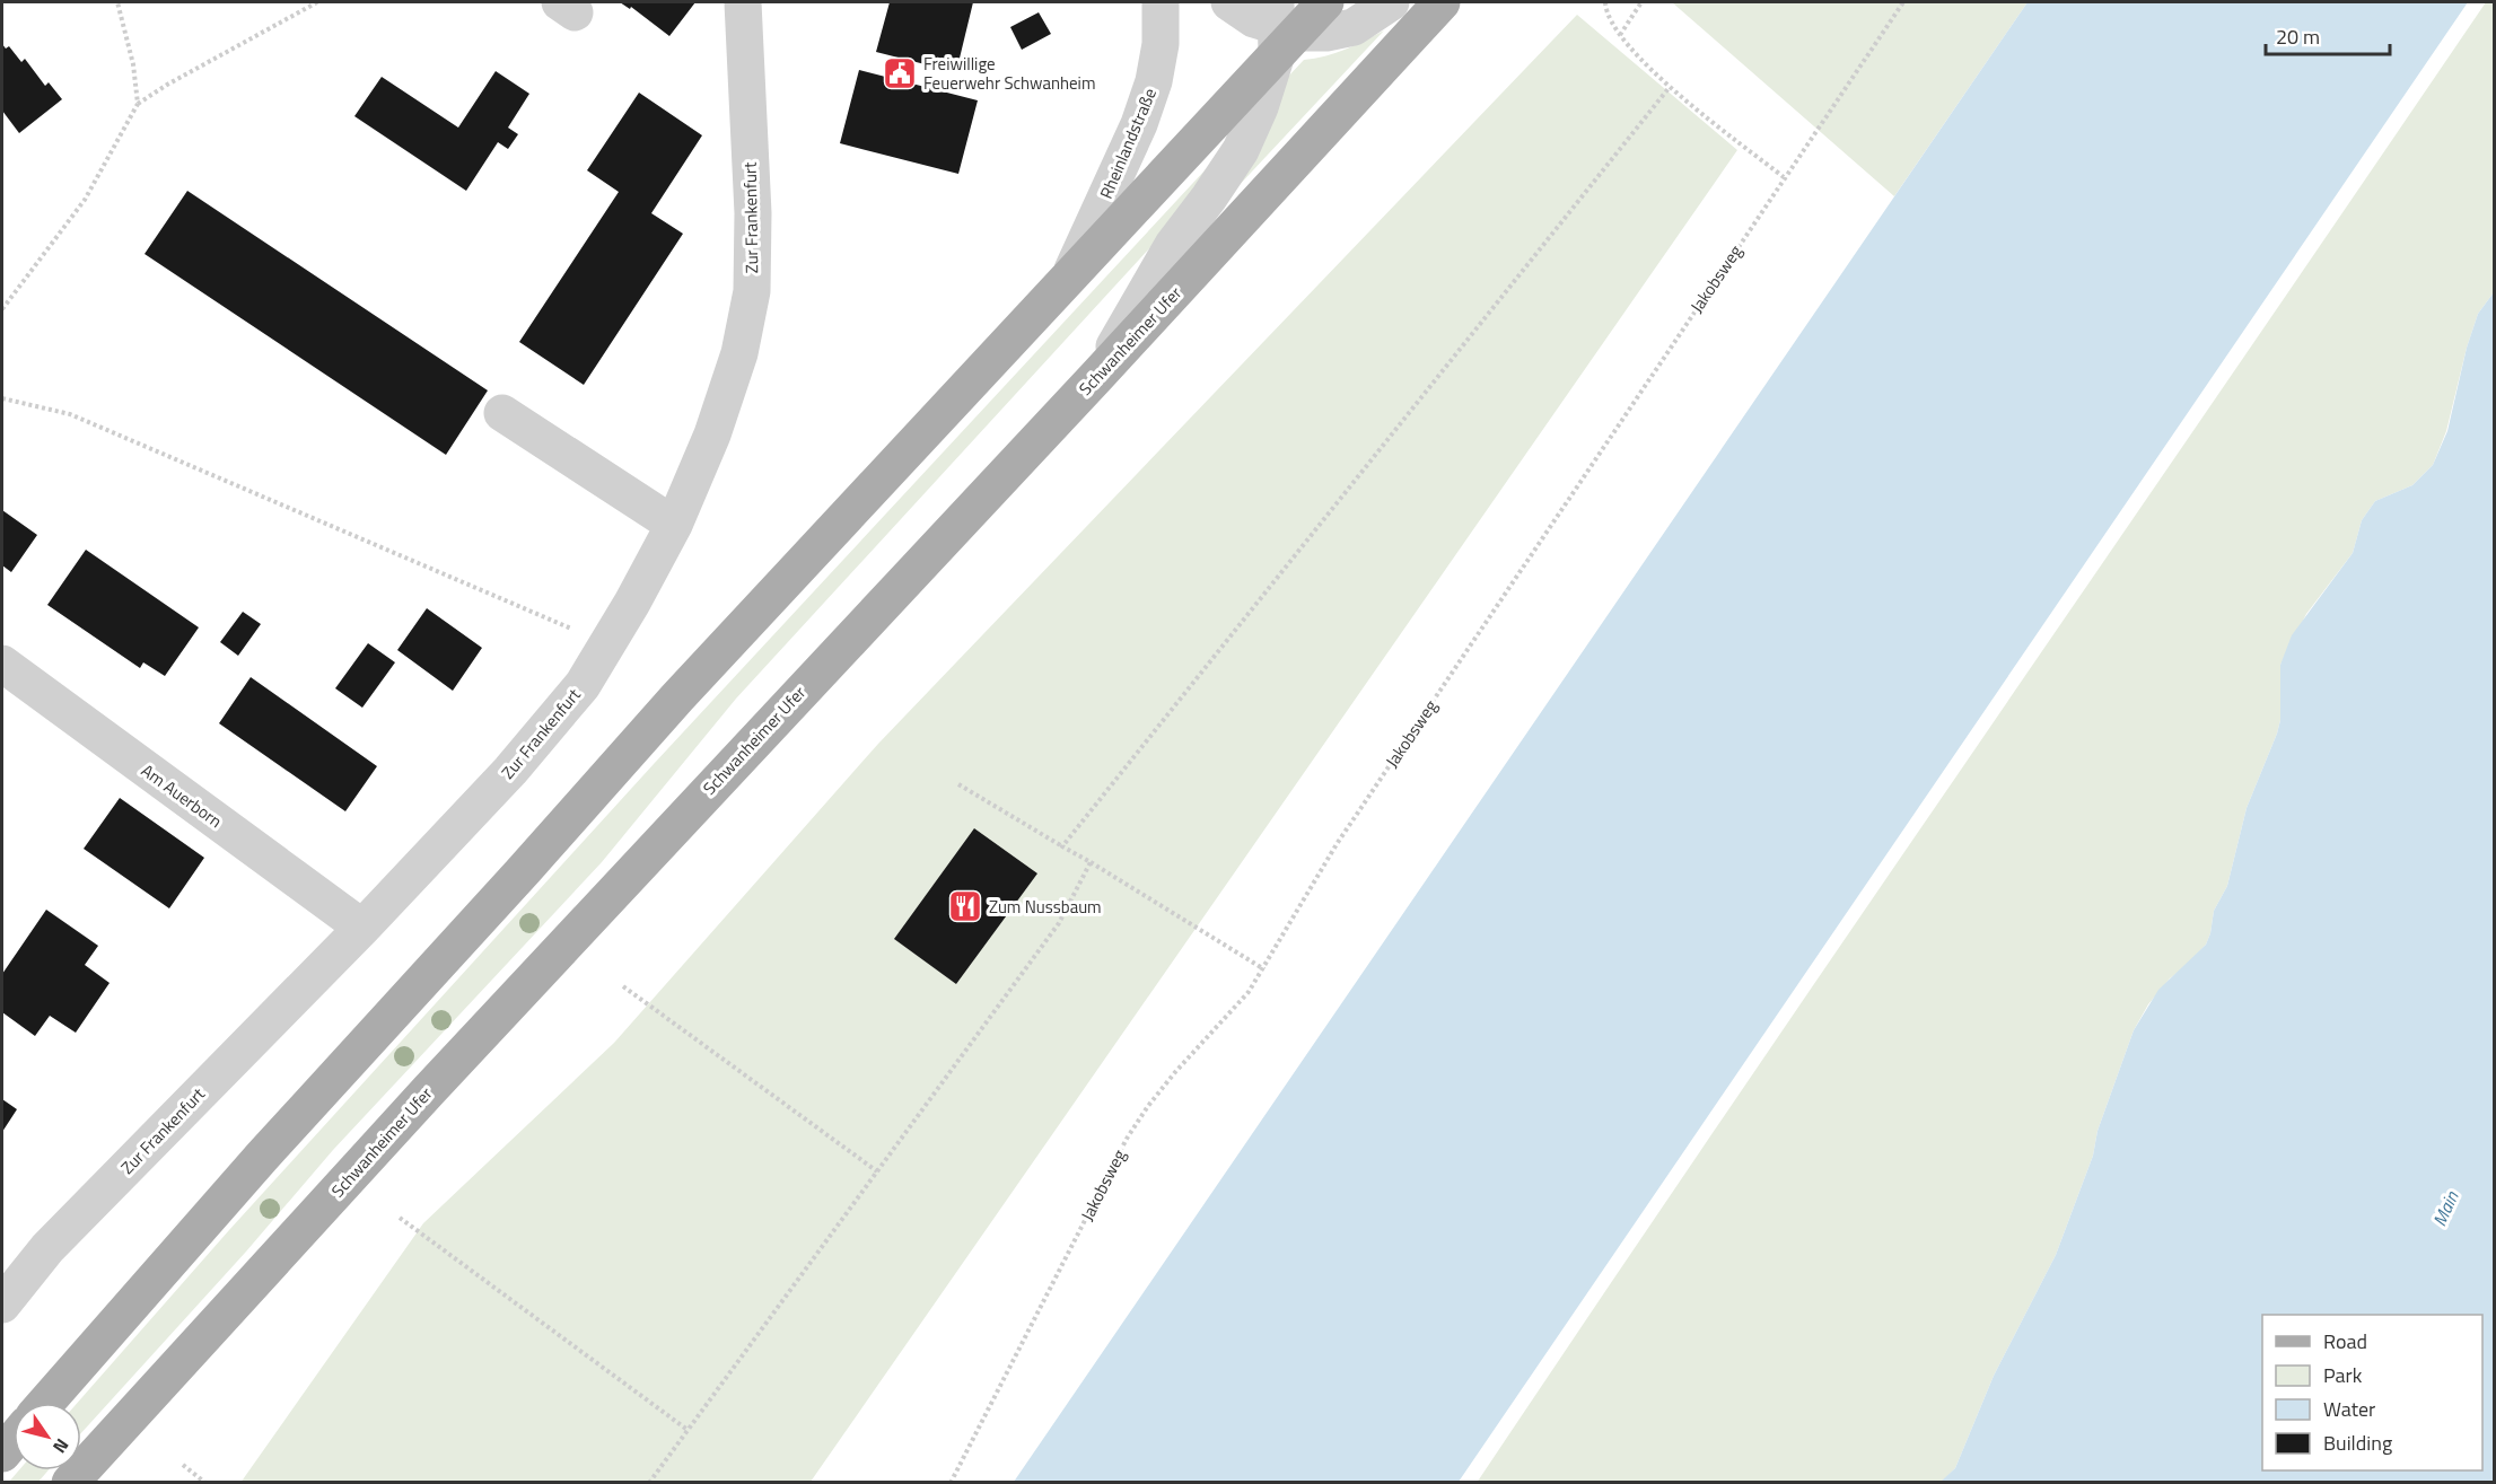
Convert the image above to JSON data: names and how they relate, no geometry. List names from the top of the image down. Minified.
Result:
{"streets":{"main road":["Schwanheimer Ufer"],"street":["Rheinlandstraße","Zur Frankenfurt","Am Auerborn"],"path":["Jakobsweg"]},"crossings":[["Zur Frankenfurt","Am Auerborn"]],"water":["Main"],"places":{"public building":["Freiwillige Feuerwehr Schwanheim"],"restaurant":["Zum Nussbaum"]},"legend":["Road","Park","Water","Building"],"scale_bar":"20 m","north":"bottom right"}
